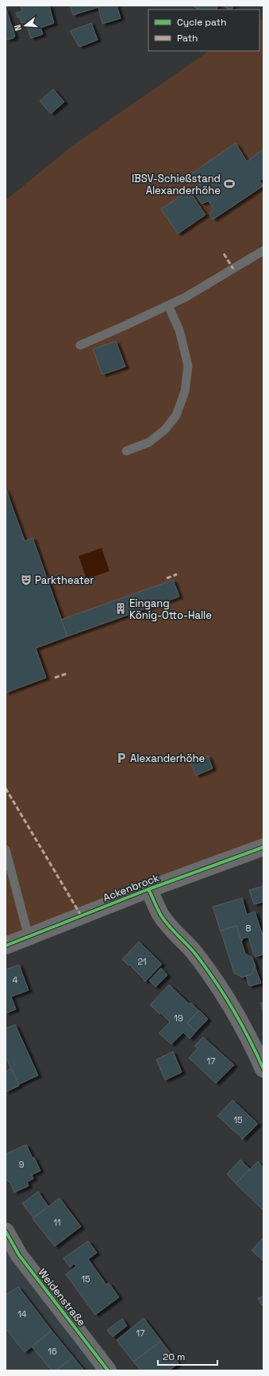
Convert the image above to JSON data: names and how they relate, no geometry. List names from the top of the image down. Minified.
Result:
{"streets":{"street":["Ackenbrock","Weidenstraße"]},"places":{"sports":["IBSV-Schießstand Alexanderhöhe"],"theatre":["Parktheater"],"building":["Eingang König-Otto-Halle"],"parking":["Alexanderhöhe"]},"house_numbers":["8","21","4","19","17","15","9","11","15","14","17","16"],"legend":["Cycle path","Path"],"scale_bar":"20 m","north":"left"}
